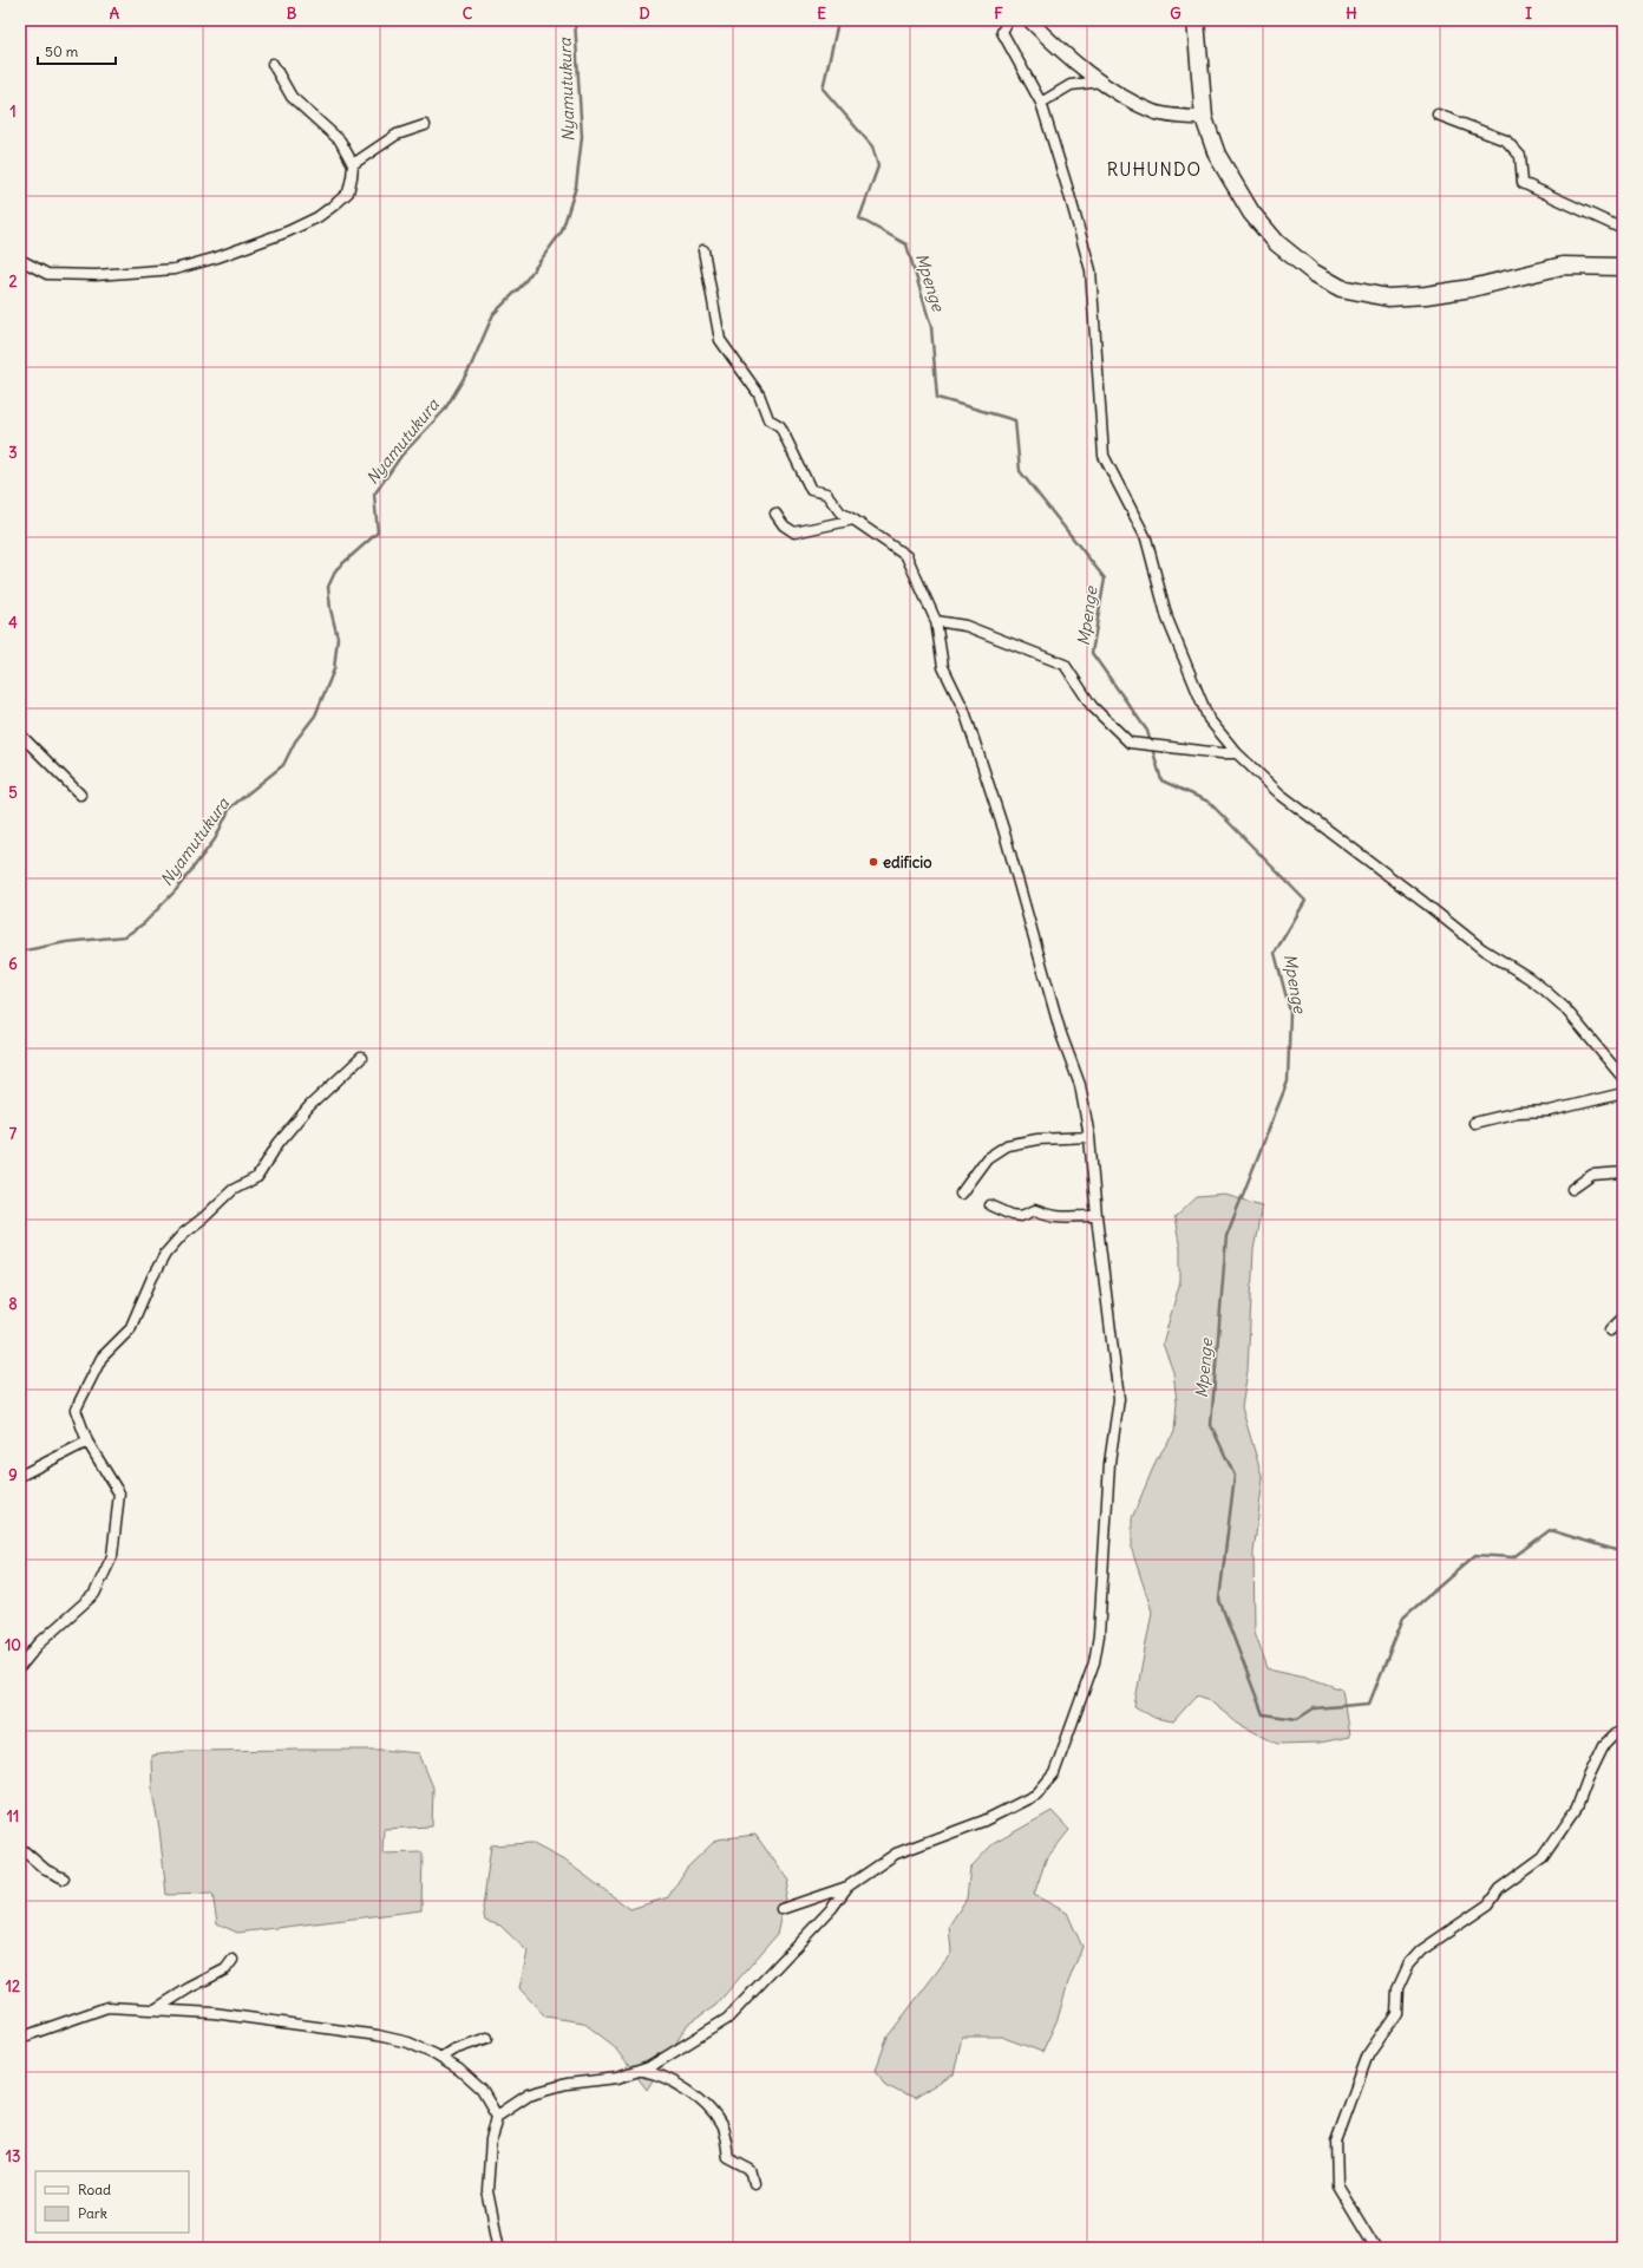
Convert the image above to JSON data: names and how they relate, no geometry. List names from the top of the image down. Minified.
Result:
{"districts":["RUHUNDO"],"water":["Nyamutukura","Mpenge"],"places":["edificio"],"legend":["Road","Park"],"scale_bar":"50 m","grid":{"columns":["A","B","C","D","E","F","G","H","I"],"rows":["1","2","3","4","5","6","7","8","9","10","11","12","13"]}}
